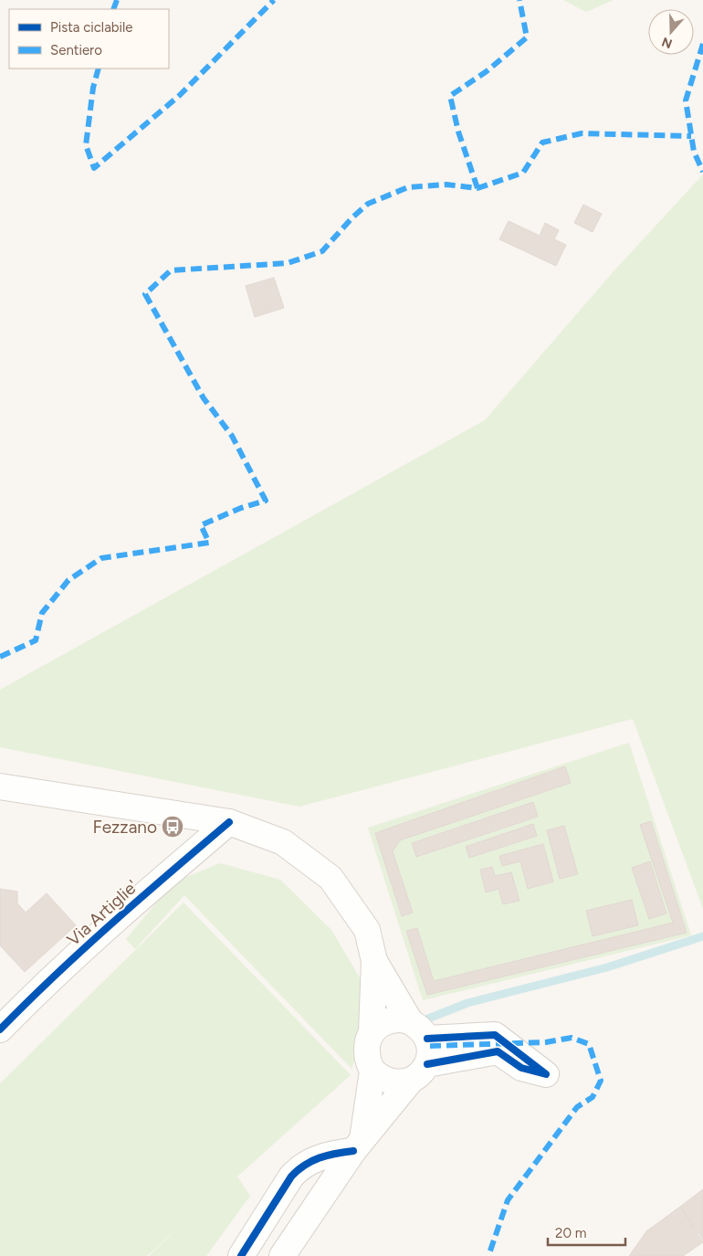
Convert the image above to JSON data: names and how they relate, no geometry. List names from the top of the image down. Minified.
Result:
{"streets":{"main road":["Via Artiglie'"]},"places":{"bus stop":["Fezzano"]},"legend":["Pista ciclabile","Sentiero"],"scale_bar":"20 m","north":"bottom"}
